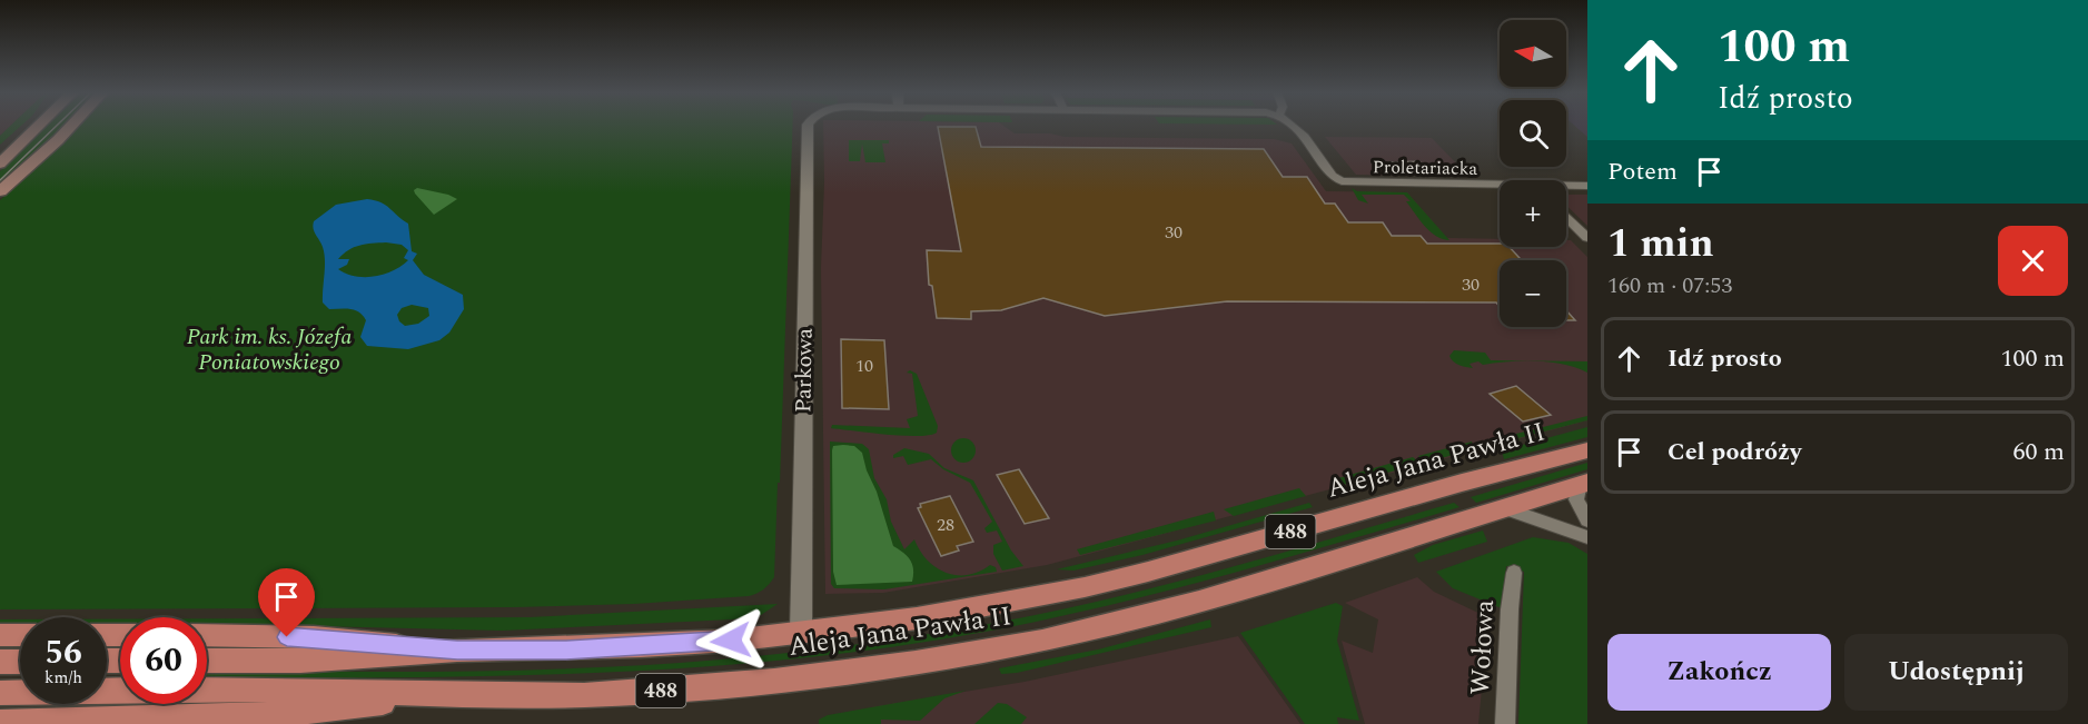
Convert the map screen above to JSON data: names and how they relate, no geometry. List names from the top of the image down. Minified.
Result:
{"streets":{"main road":["Aleja Jana Pawła II","488"],"street":["Proletariacka","Parkowa","Wołowa"]},"crossings":[["Parkowa","Aleja Jana Pawła II"]],"parks":["Park im. ks. Józefa Poniatowskiego"],"house_numbers":["30","30","10","28"],"north":"left","page":{"turn":["100 m","Idź prosto"],"map_buttons":["+","−"],"then":"Potem","heading":["1 min","160 m · 07:53"],"list":[{"name":"Idź prosto","value":"100 m"},{"name":"Cel podróży","value":"60 m"}],"speed":"56 km/h","limit":"60","buttons":["Zakończ","Udostępnij"]}}
